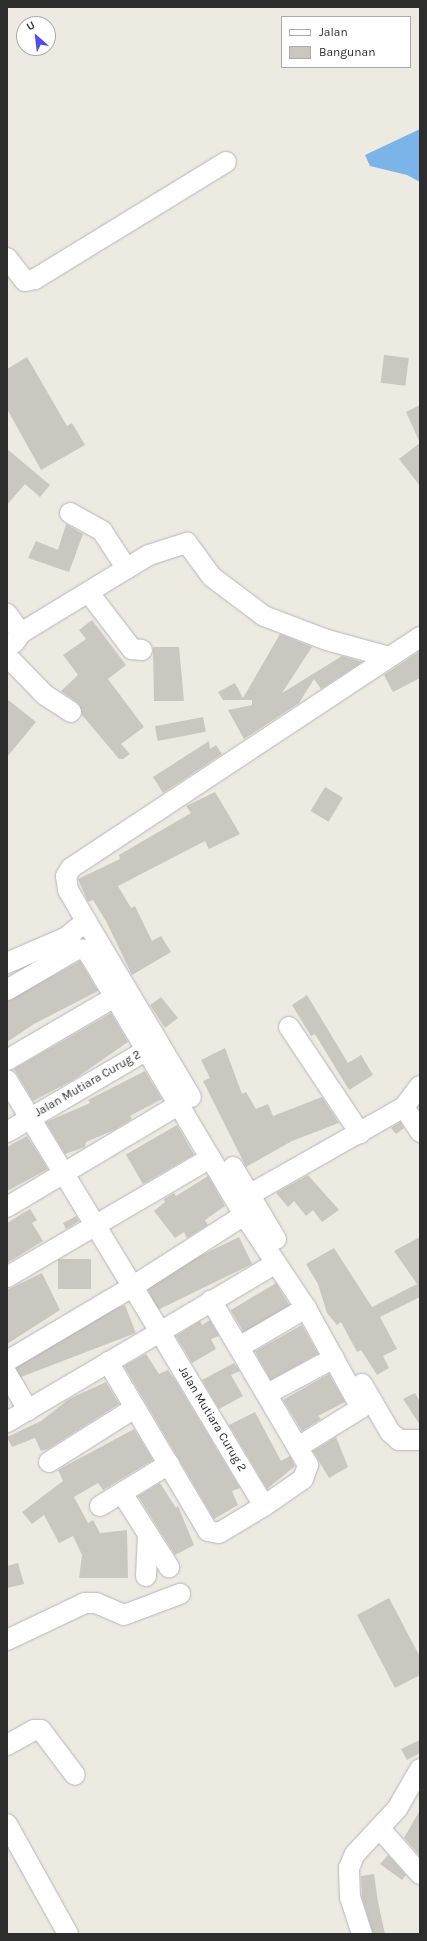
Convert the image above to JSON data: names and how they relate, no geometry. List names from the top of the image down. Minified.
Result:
{"streets":{"street":["Jalan Mutiara Curug 2"]},"legend":["Jalan","Bangunan"],"north":"top left"}
